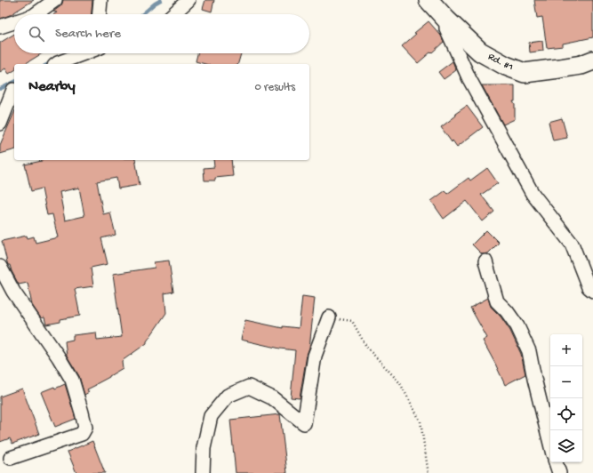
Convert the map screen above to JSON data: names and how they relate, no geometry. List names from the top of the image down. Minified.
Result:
{"streets":{"main road":["Rd. #1"]},"page":{"search":"Search here","heading":["Nearby","0 results"],"map_buttons":["+","−"]}}
